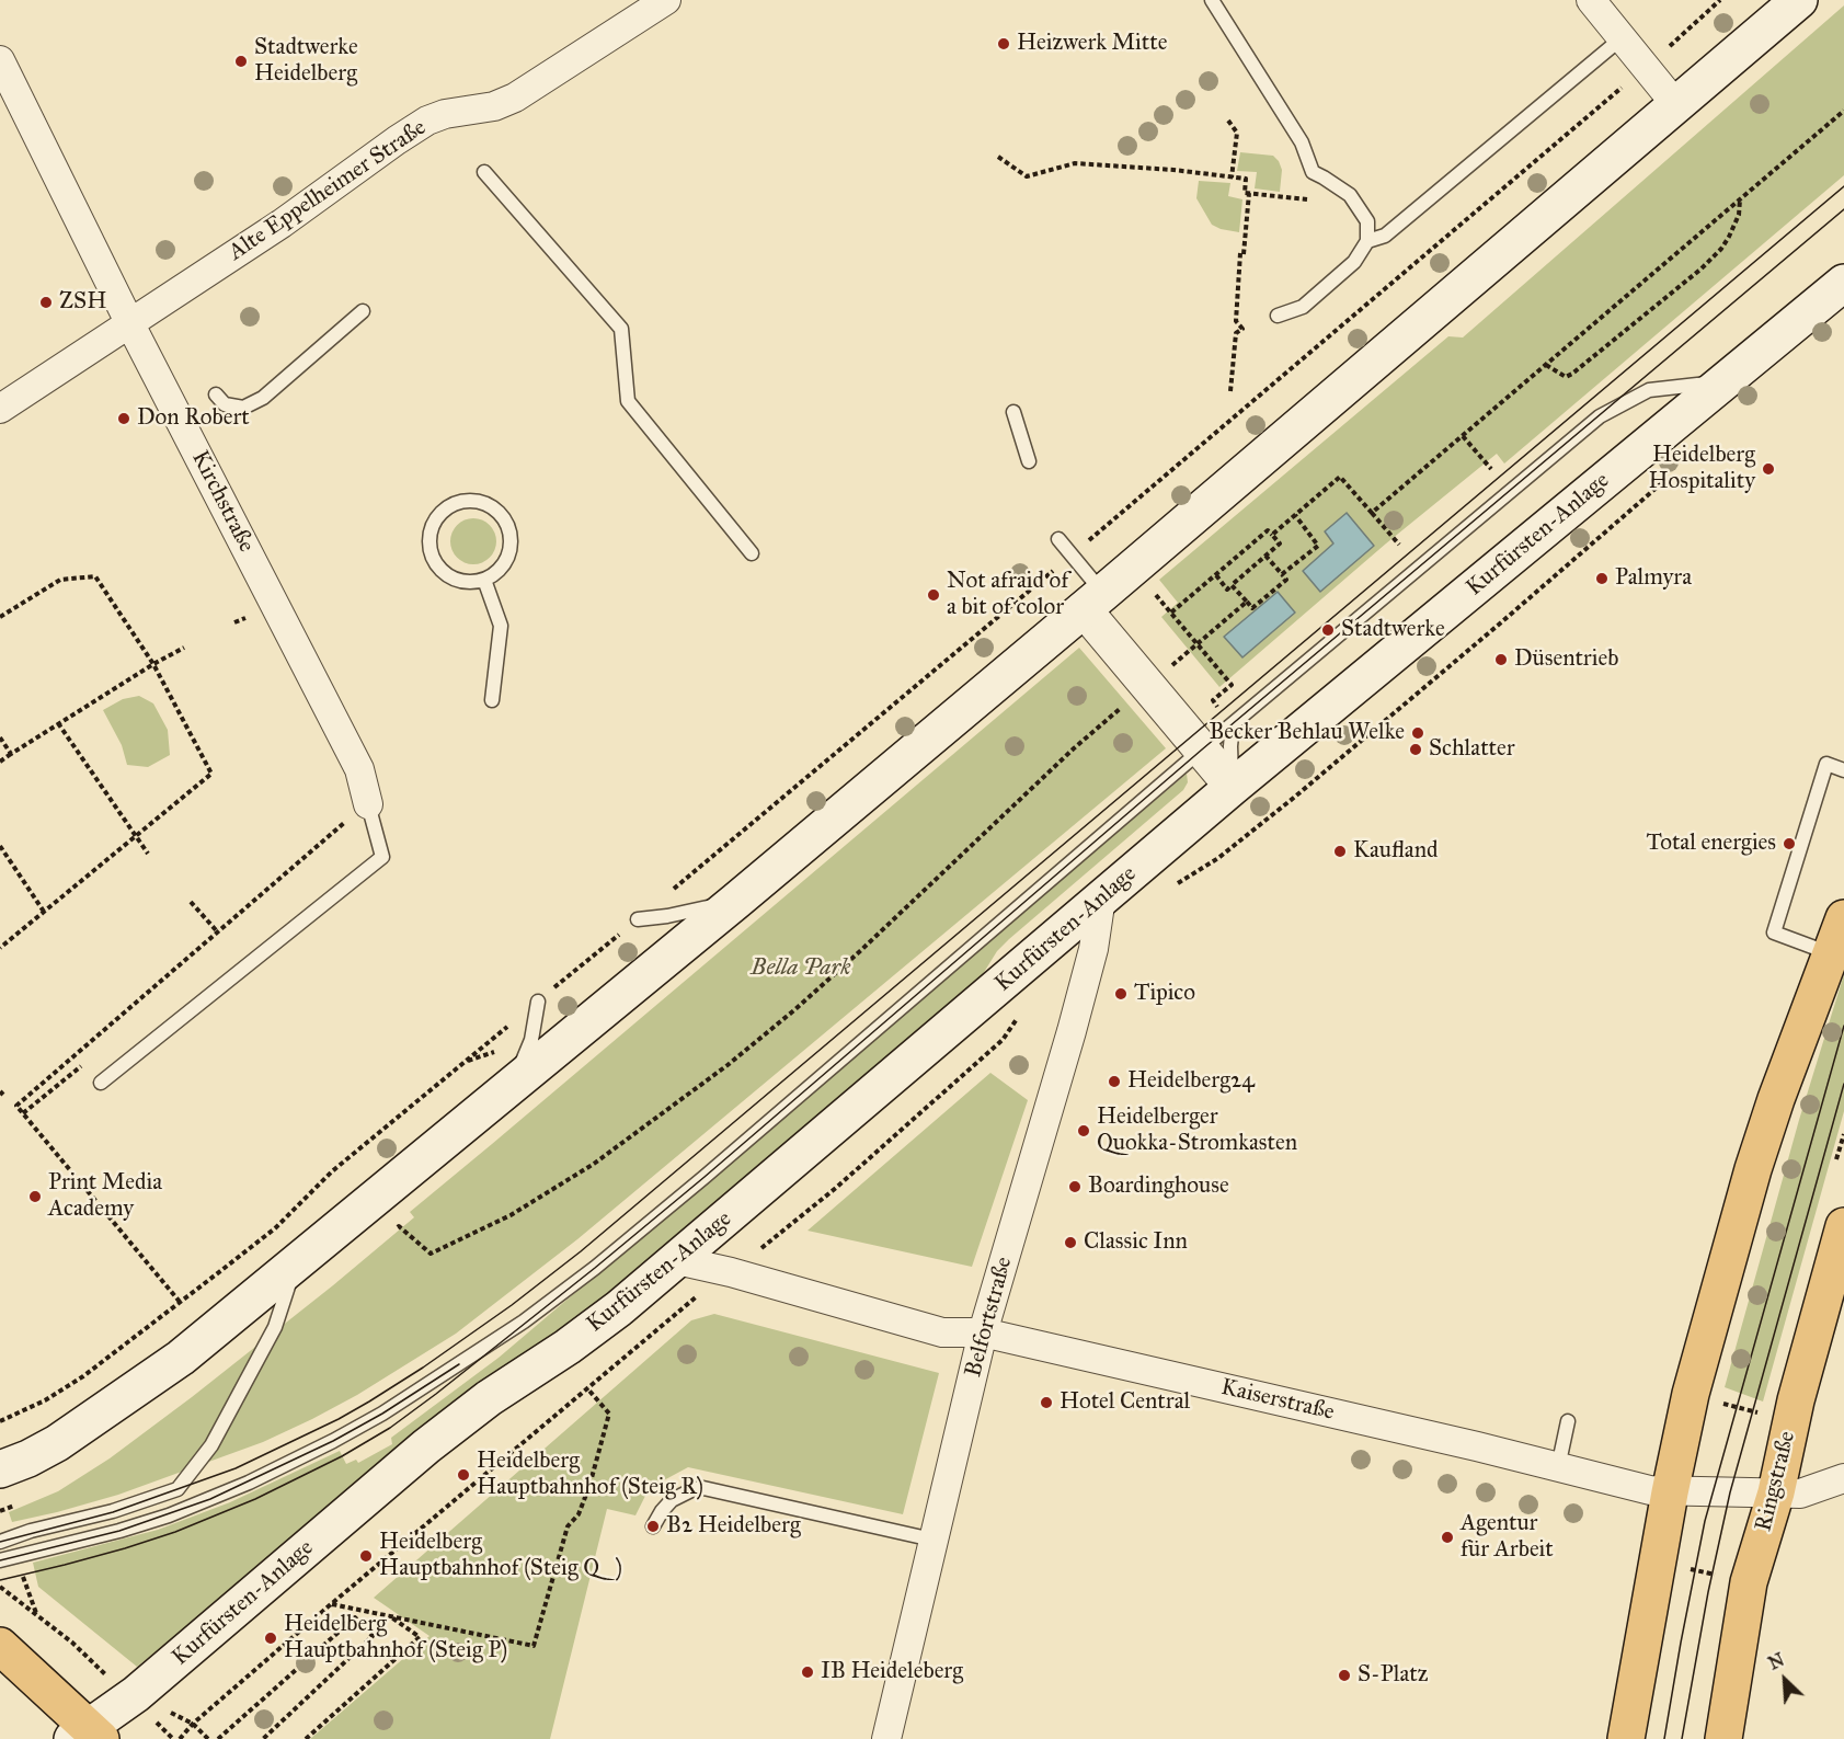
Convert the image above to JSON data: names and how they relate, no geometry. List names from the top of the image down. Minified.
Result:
{"streets":{"main road":["Kurfürsten-Anlage","Ringstraße"],"street":["Alte Eppelheimer Straße","Kirchstraße","Belfortstraße","Kaiserstraße"]},"crossings":[["Alte Eppelheimer Straße","Kirchstraße"],["Kurfürsten-Anlage","Belfortstraße"],["Kurfürsten-Anlage","Kaiserstraße"],["Belfortstraße","Kaiserstraße"],["Kaiserstraße","Ringstraße"]],"parks":["Bella Park"],"places":["Heizwerk Mitte","Stadtwerke Heidelberg","ZSH","Don Robert","Heidelberg Hospitality","Palmyra","Not afraid of a bit of color","Stadtwerke","Düsentrieb","Becker Behlau Welke","Schlatter","Total energies","Kaufland","Tipico","Heidelberg24","Heidelberger Quokka-Stromkasten","Boardinghouse","Print Media Academy","Classic Inn","Hotel Central","Heidelberg Hauptbahnhof (Steig R)","B2 Heidelberg","Agentur für Arbeit","Heidelberg Hauptbahnhof (Steig Q)","Heidelberg Hauptbahnhof (Steig P)","IB Heideleberg","S-Platz"],"north":"top left"}
